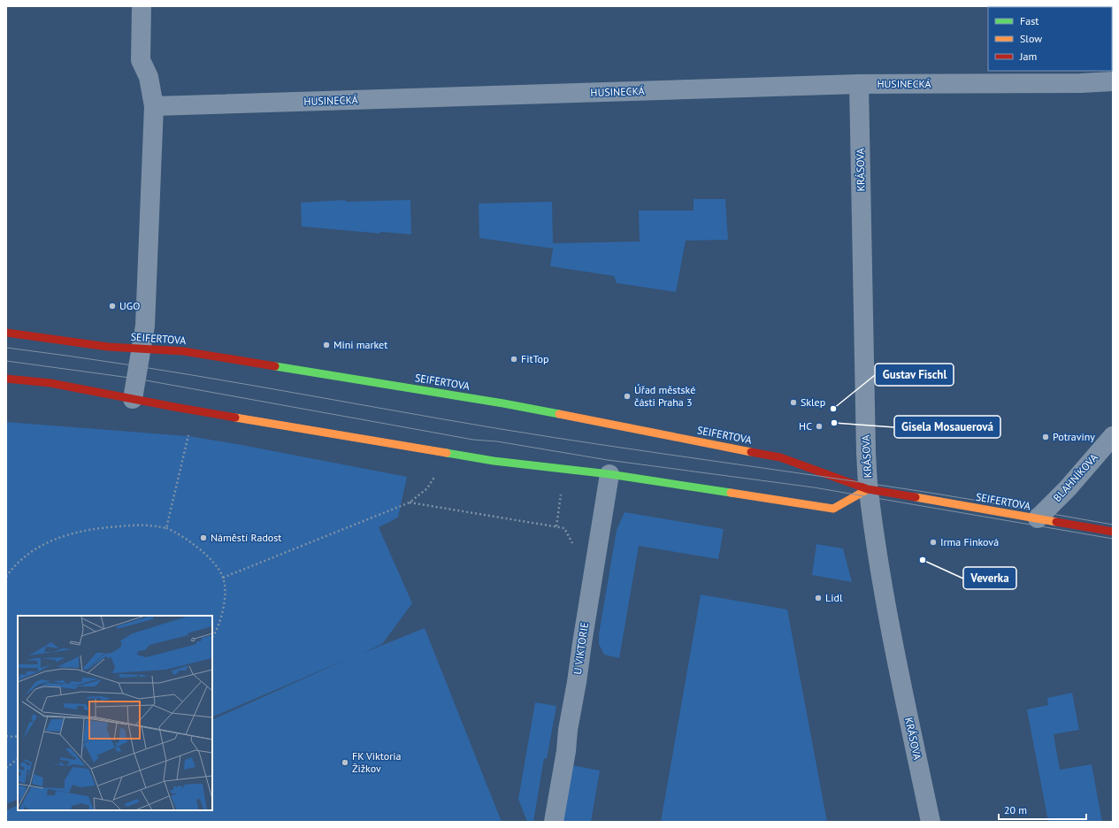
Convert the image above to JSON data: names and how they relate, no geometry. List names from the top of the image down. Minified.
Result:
{"streets":{"street":["HUSINECKÁ","KRÁSOVA","SEIFERTOVA","BLAHNÍKOVA","U VIKTORIE"]},"crossings":[["HUSINECKÁ","KRÁSOVA"],["KRÁSOVA","SEIFERTOVA"],["SEIFERTOVA","BLAHNÍKOVA"]],"places":["UGO","Mini market","FitTop","Úřad městské části Praha 3","Sklep","Gustav Fischl","Gisela Mosauerová","HC","Potraviny","Náměstí Radost","Irma Finková","Veverka","Lidl","FK Viktoria Žižkov"],"legend":["Fast","Slow","Jam"],"scale_bar":"20 m"}
